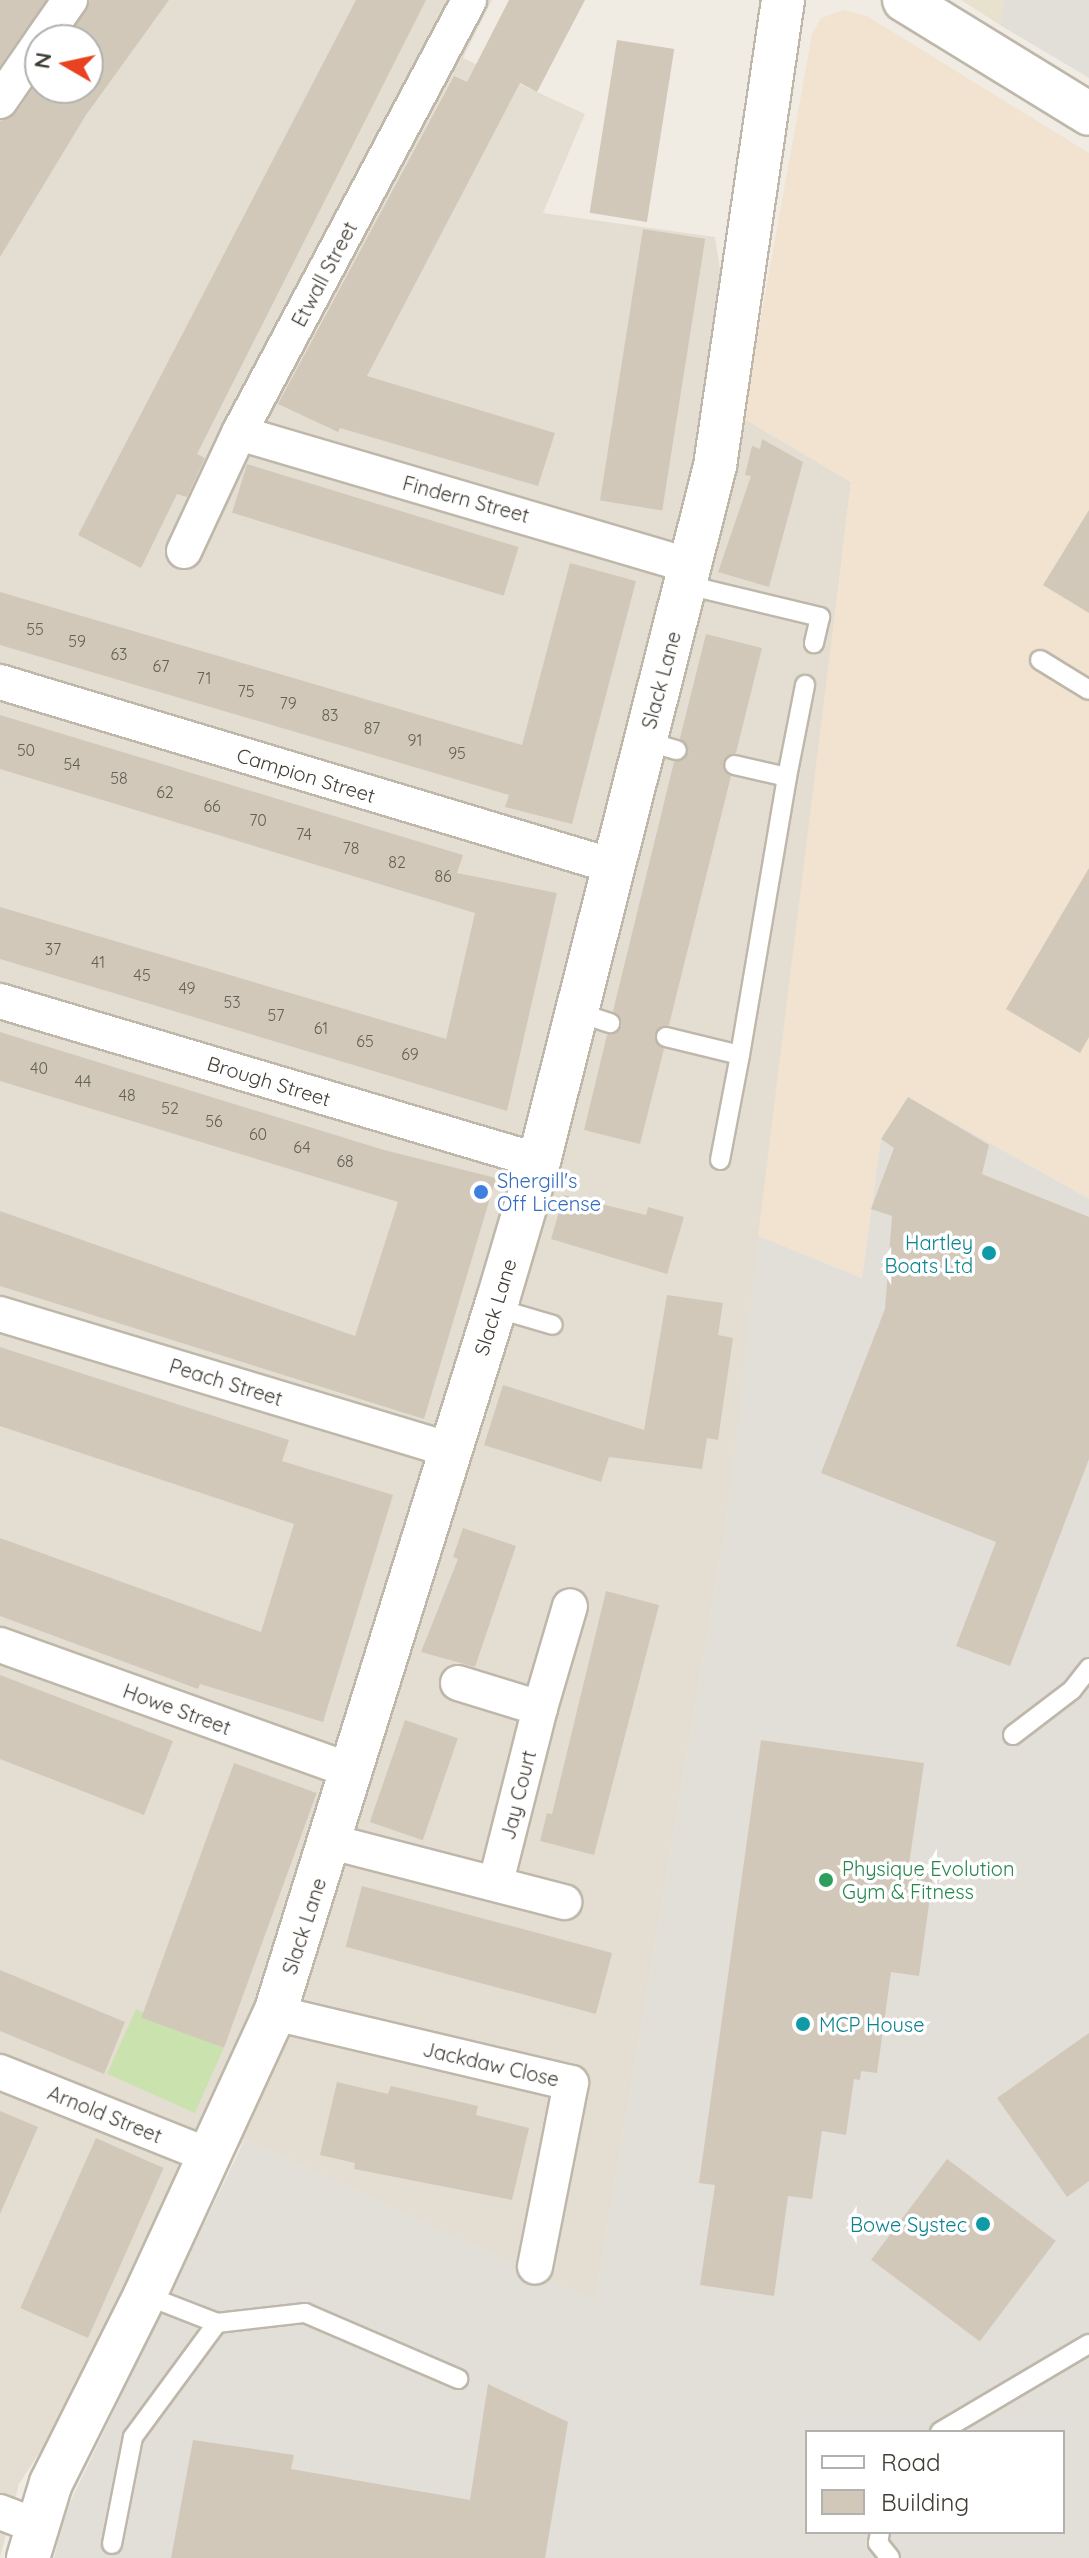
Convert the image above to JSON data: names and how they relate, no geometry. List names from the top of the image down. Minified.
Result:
{"streets":{"street":["Etwall Street","Findern Street","Slack Lane","Campion Street","Brough Street","Peach Street","Howe Street","Jay Court","Jackdaw Close","Arnold Street"]},"crossings":[["Etwall Street","Findern Street"],["Findern Street","Slack Lane"],["Slack Lane","Campion Street"],["Slack Lane","Brough Street"],["Slack Lane","Peach Street"],["Slack Lane","Howe Street"],["Slack Lane","Jackdaw Close"],["Slack Lane","Arnold Street"]],"places":["Shergill's Off License","Hartley Boats Ltd","Physique Evolution Gym & Fitness","MCP House","Bowe Systec"],"house_numbers":["55","59","63","67","71","75","79","83","87","91","50","95","54","58","62","66","70","74","78","82","86","37","41","45","49","53","57","61","65","69","40","44","48","52","56","60","64","68"],"legend":["Road","Building"],"north":"left"}
